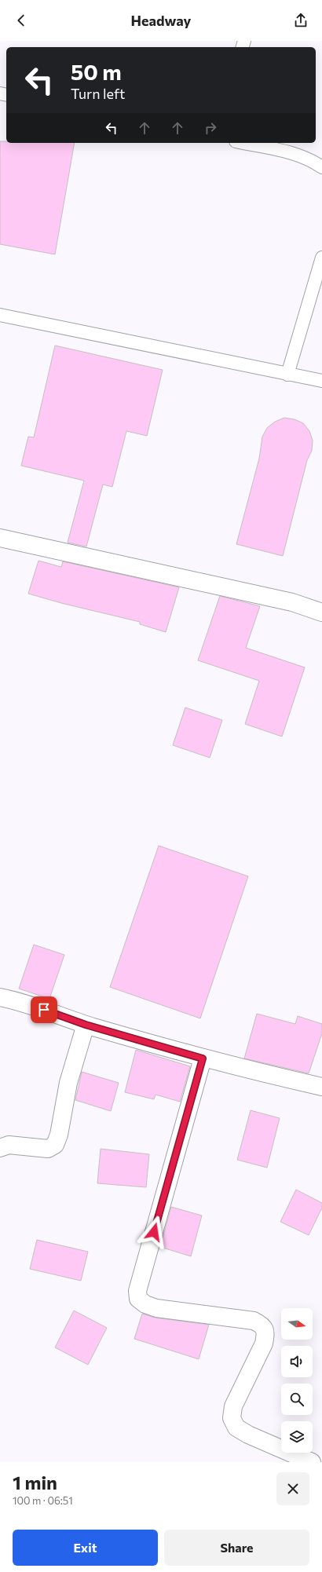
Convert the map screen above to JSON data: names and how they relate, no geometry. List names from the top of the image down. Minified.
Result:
{"north":"right","page":{"header":"Headway","turn":["50 m","Turn left"],"heading":["1 min","100 m · 06:51"],"buttons":["Exit","Share"]}}
